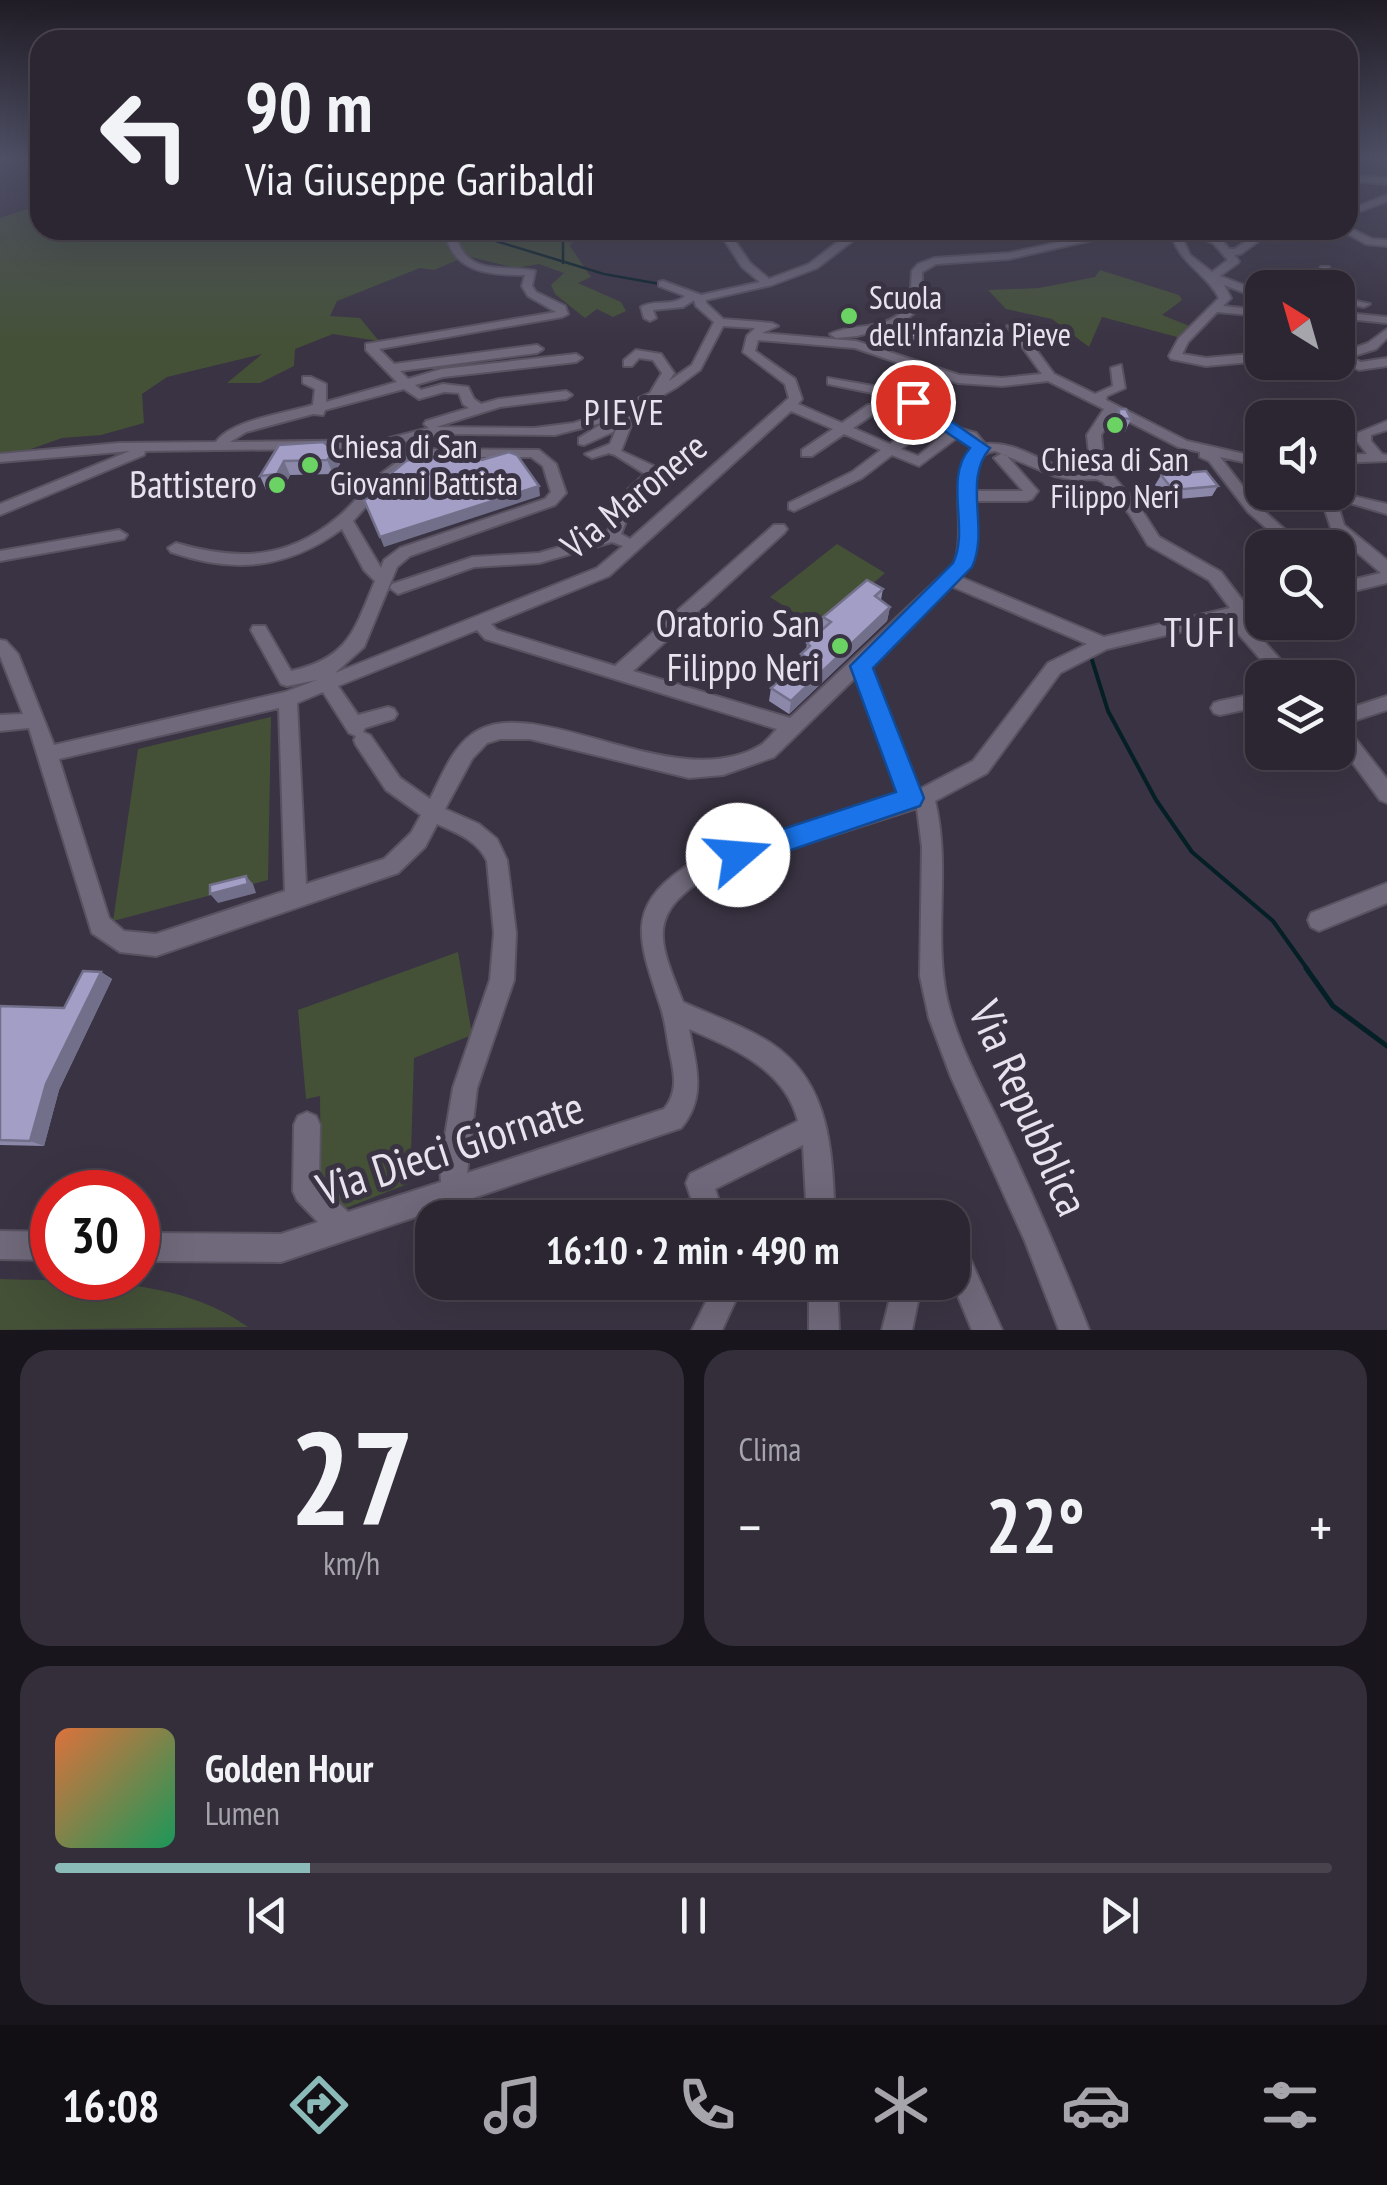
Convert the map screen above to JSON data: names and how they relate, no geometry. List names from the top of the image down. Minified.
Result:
{"streets":{"street":["Via Maronere","Via Repubblica","Via Dieci Giornate"]},"districts":["PIEVE","TUFI"],"places":["Scuola dell'Infanzia Pieve","Chiesa di San Filippo Neri","Chiesa di San Giovanni Battista","Battistero","Oratorio San Filippo Neri"],"north":"top left","page":{"turn":["90 m","Via Giuseppe Garibaldi"],"limit":"30","trip":"16:10 · 2 min · 490 m","tile":[["27","km/h"],"Clima"],"heat":["−","22°","+"],"song":["Golden Hour","Lumen"],"tabs":"16:08"}}
